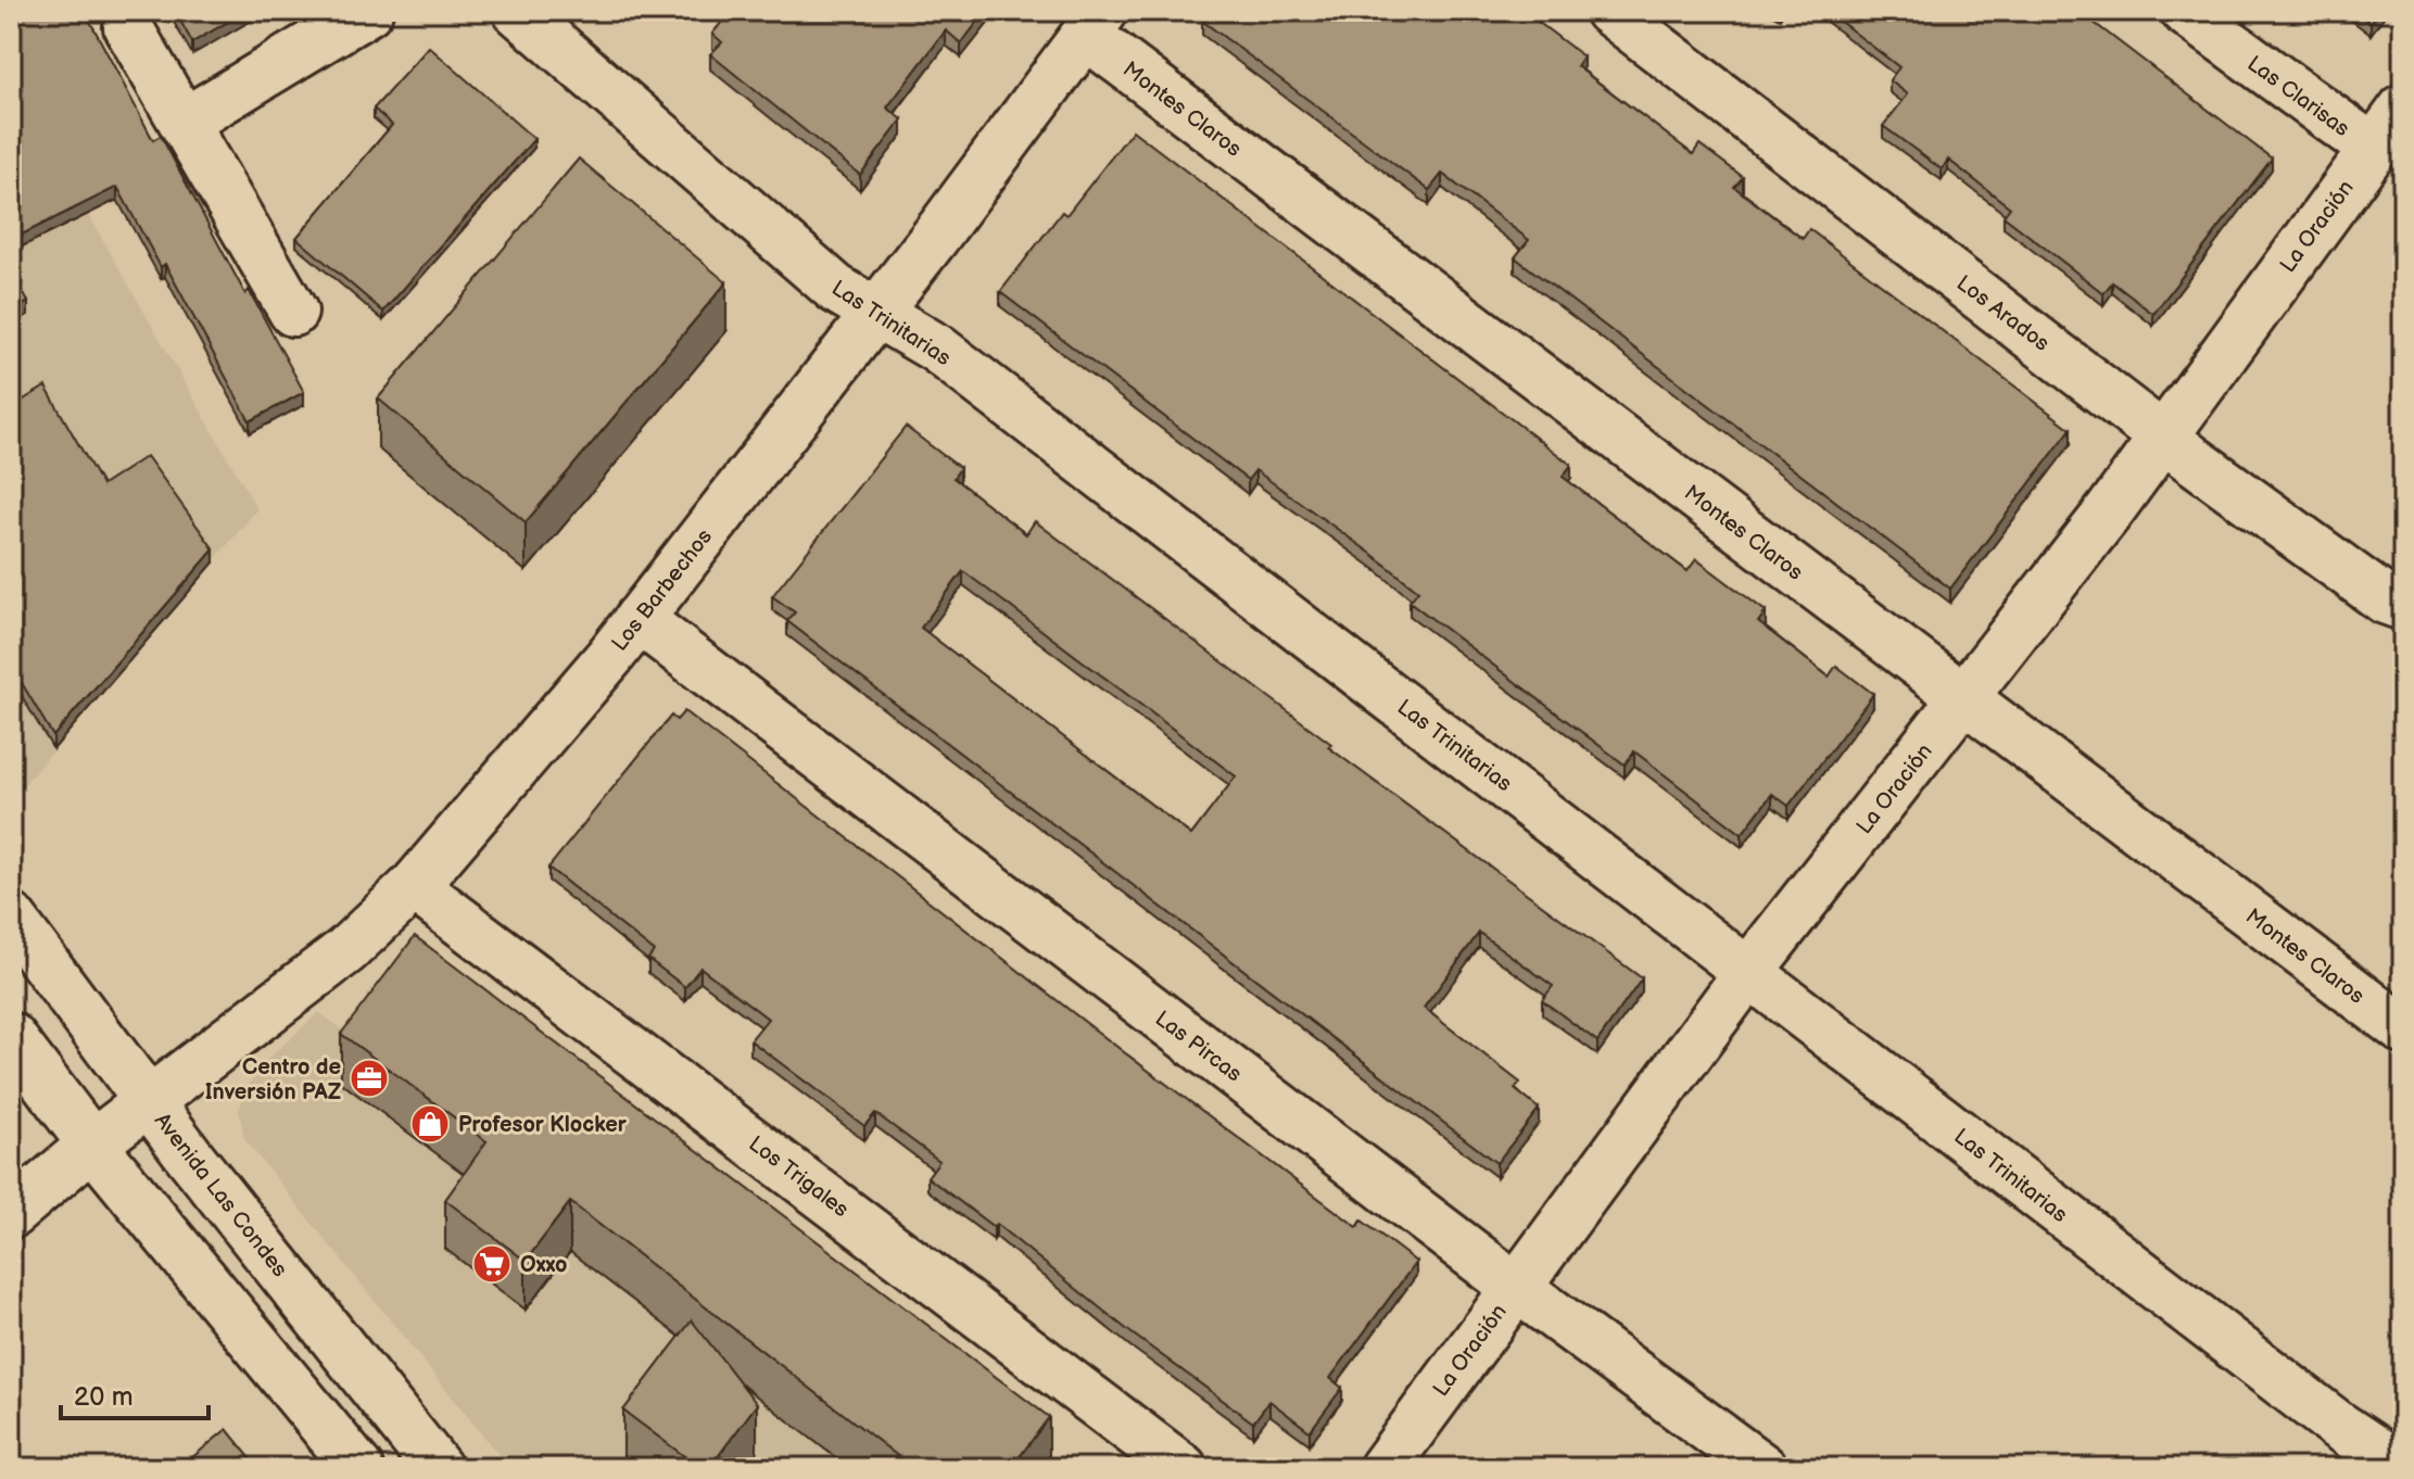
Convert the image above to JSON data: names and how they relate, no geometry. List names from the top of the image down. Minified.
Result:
{"streets":{"street":["Las Clarisas","Montes Claros","La Oración","Los Arados","Las Trinitarias","Los Barbechos","Las Pircas","Los Trigales","Avenida Las Condes"]},"crossings":[["Las Clarisas","La Oración"],["Montes Claros","La Oración"],["Montes Claros","Los Barbechos"],["La Oración","Los Arados"],["La Oración","Las Trinitarias"],["La Oración","Las Pircas"],["Las Trinitarias","Los Barbechos"],["Los Barbechos","Las Pircas"],["Los Barbechos","Los Trigales"],["Los Barbechos","Avenida Las Condes"]],"places":{"office":["Centro de Inversión PAZ"],"shop":["Profesor Klocker"],"supermarket":["Oxxo"]},"scale_bar":"20 m"}
